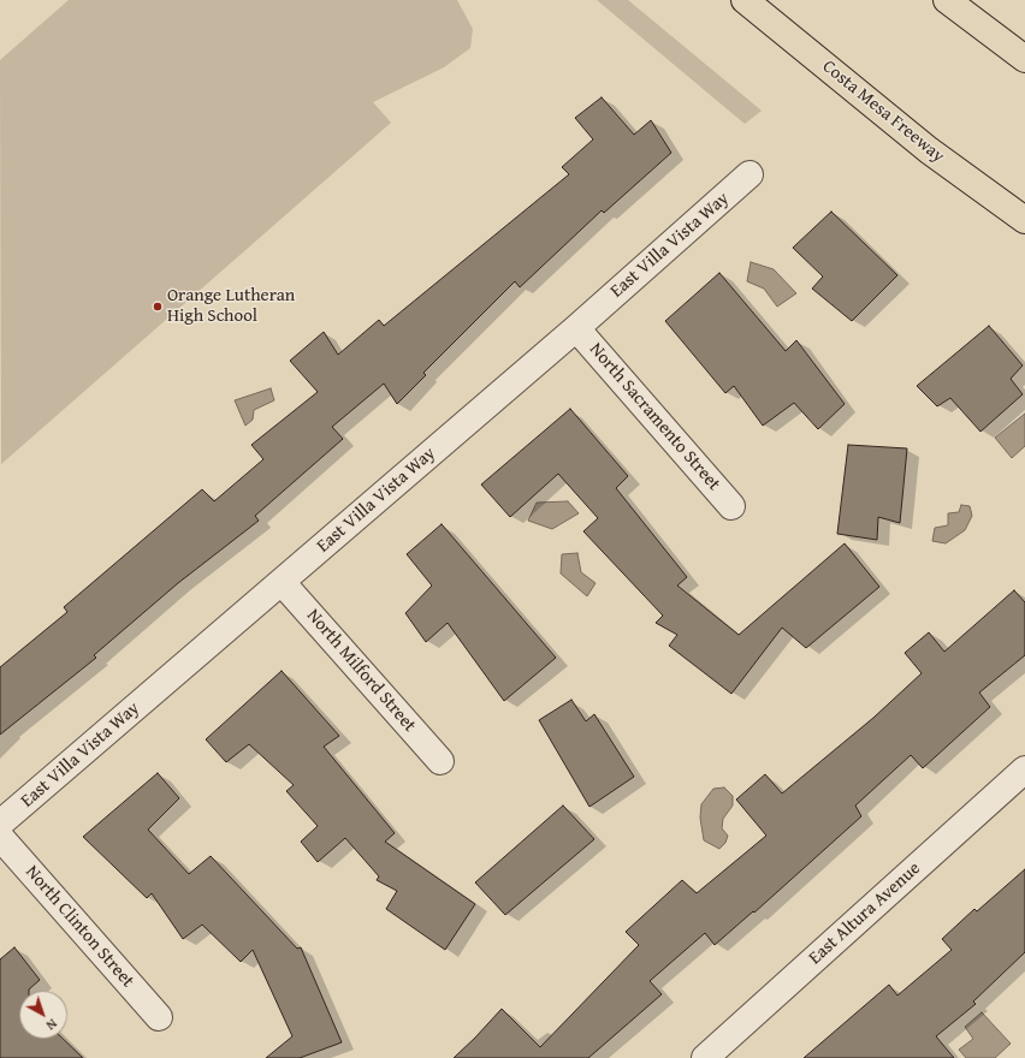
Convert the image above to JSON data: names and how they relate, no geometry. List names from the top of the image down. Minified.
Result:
{"streets":{"highway":["Costa Mesa Freeway"],"street":["East Villa Vista Way","North Sacramento Street","North Milford Street","East Altura Avenue","North Clinton Street"]},"crossings":[["East Villa Vista Way","North Sacramento Street"],["East Villa Vista Way","North Milford Street"]],"places":["Orange Lutheran High School"],"north":"bottom right"}
